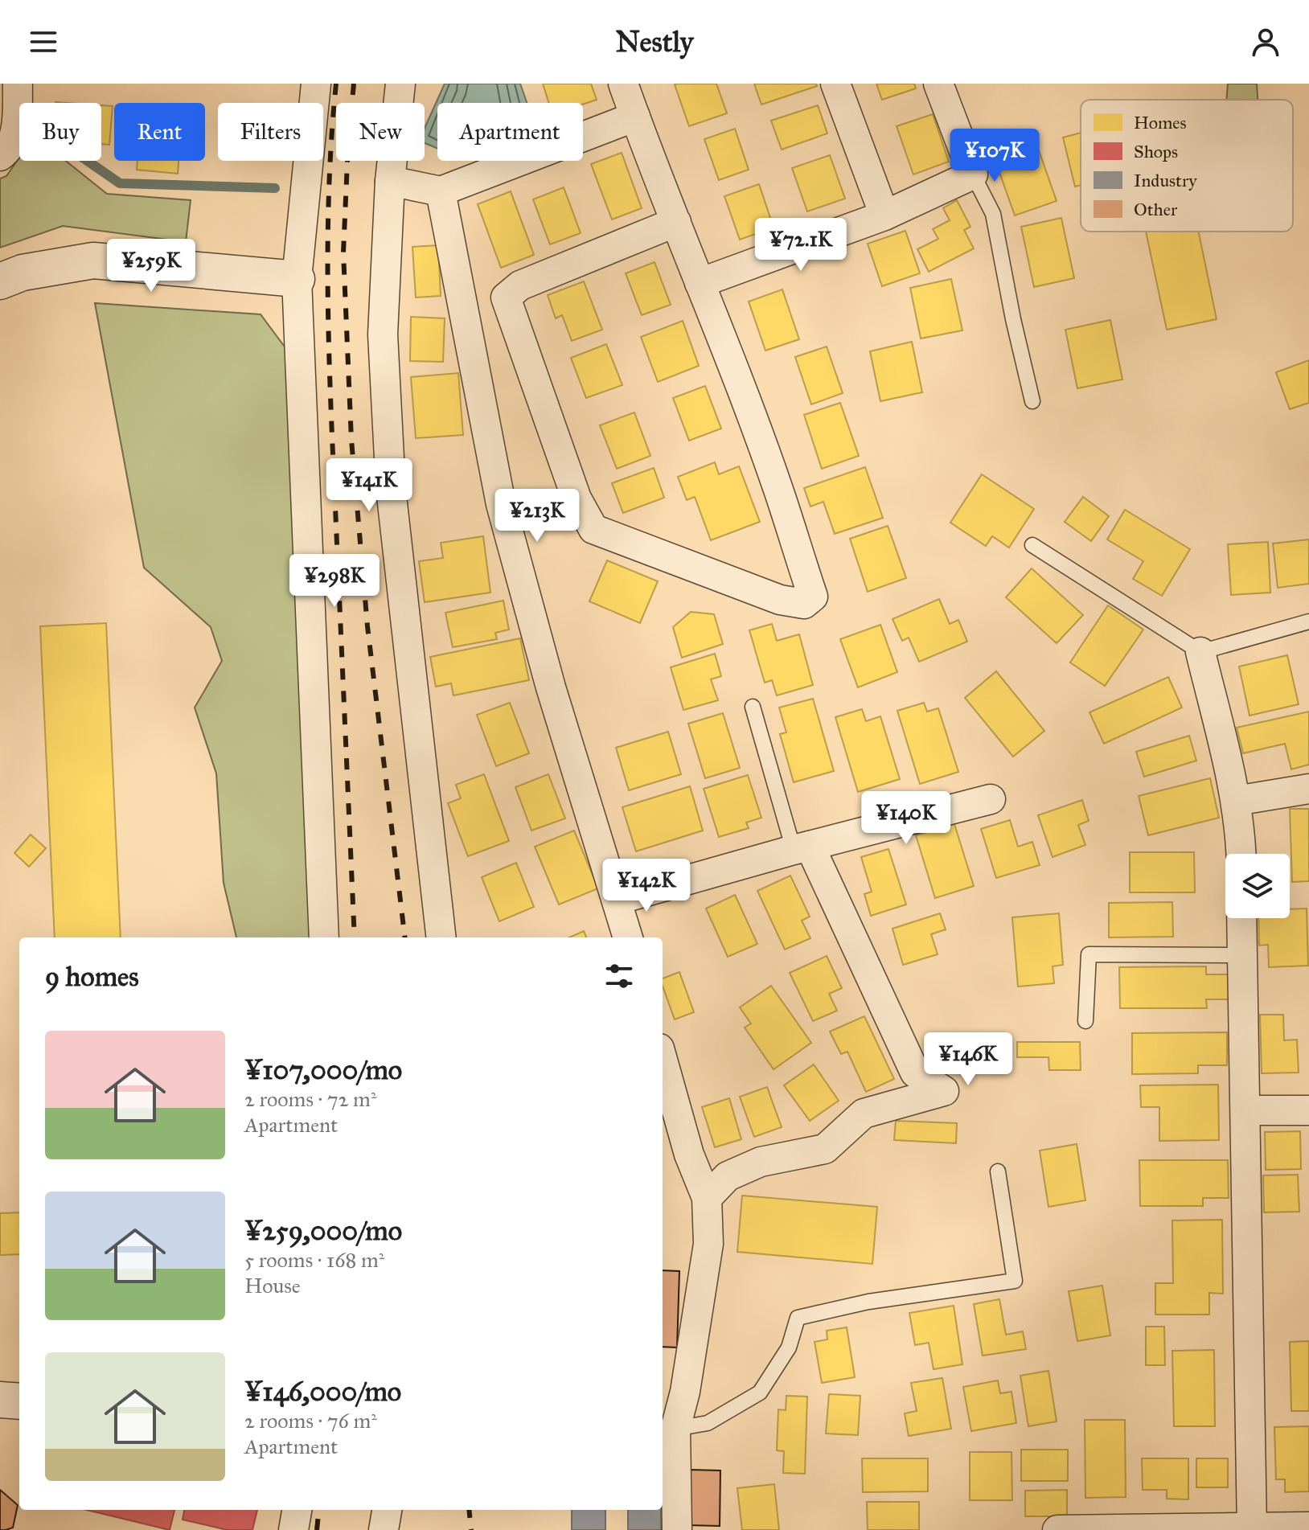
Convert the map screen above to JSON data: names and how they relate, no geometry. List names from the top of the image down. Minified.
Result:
{"legend":["Homes","Shops","Industry","Other"],"page":{"header":"Nestly","chip":["Buy","Rent","Filters","New","Apartment"],"price":["¥107K","¥72.1K","¥259K","¥141K","¥213K","¥298K","¥140K","¥142K","¥146K"],"heading":"9 homes","list":[{"name":"¥107,000/mo","note":"2 rooms · 72 m² · Apartment"},{"name":"¥259,000/mo","note":"5 rooms · 168 m² · House"},{"name":"¥146,000/mo","note":"2 rooms · 76 m² · Apartment"}]}}
